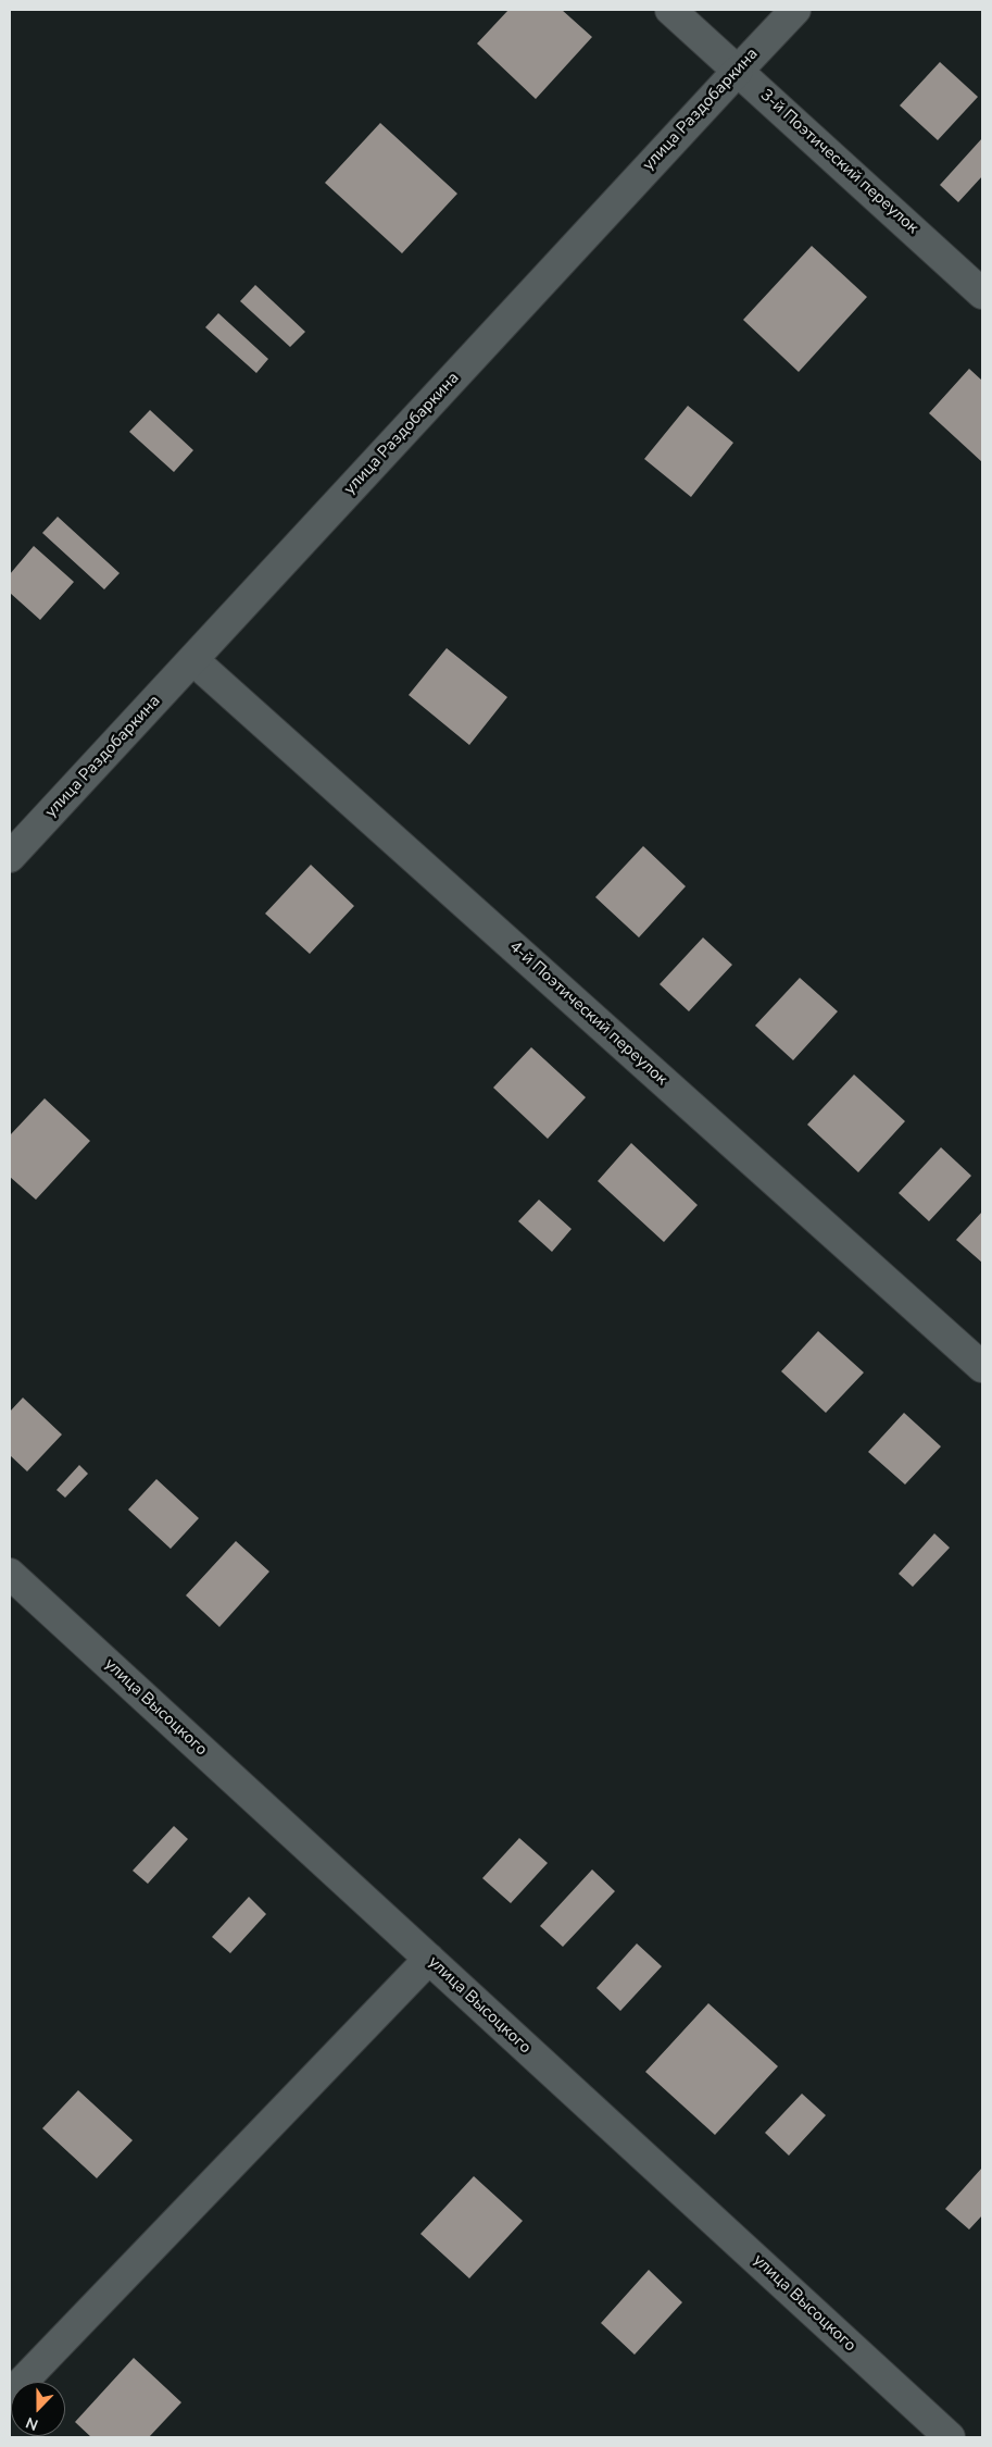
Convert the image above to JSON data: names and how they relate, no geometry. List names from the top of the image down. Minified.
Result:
{"streets":{"street":["улица Раздобаркина","3-й Поэтический переулок","4-й Поэтический переулок","улица Высоцкого"]},"crossings":[["улица Раздобаркина","3-й Поэтический переулок"],["улица Раздобаркина","4-й Поэтический переулок"]],"north":"bottom"}
